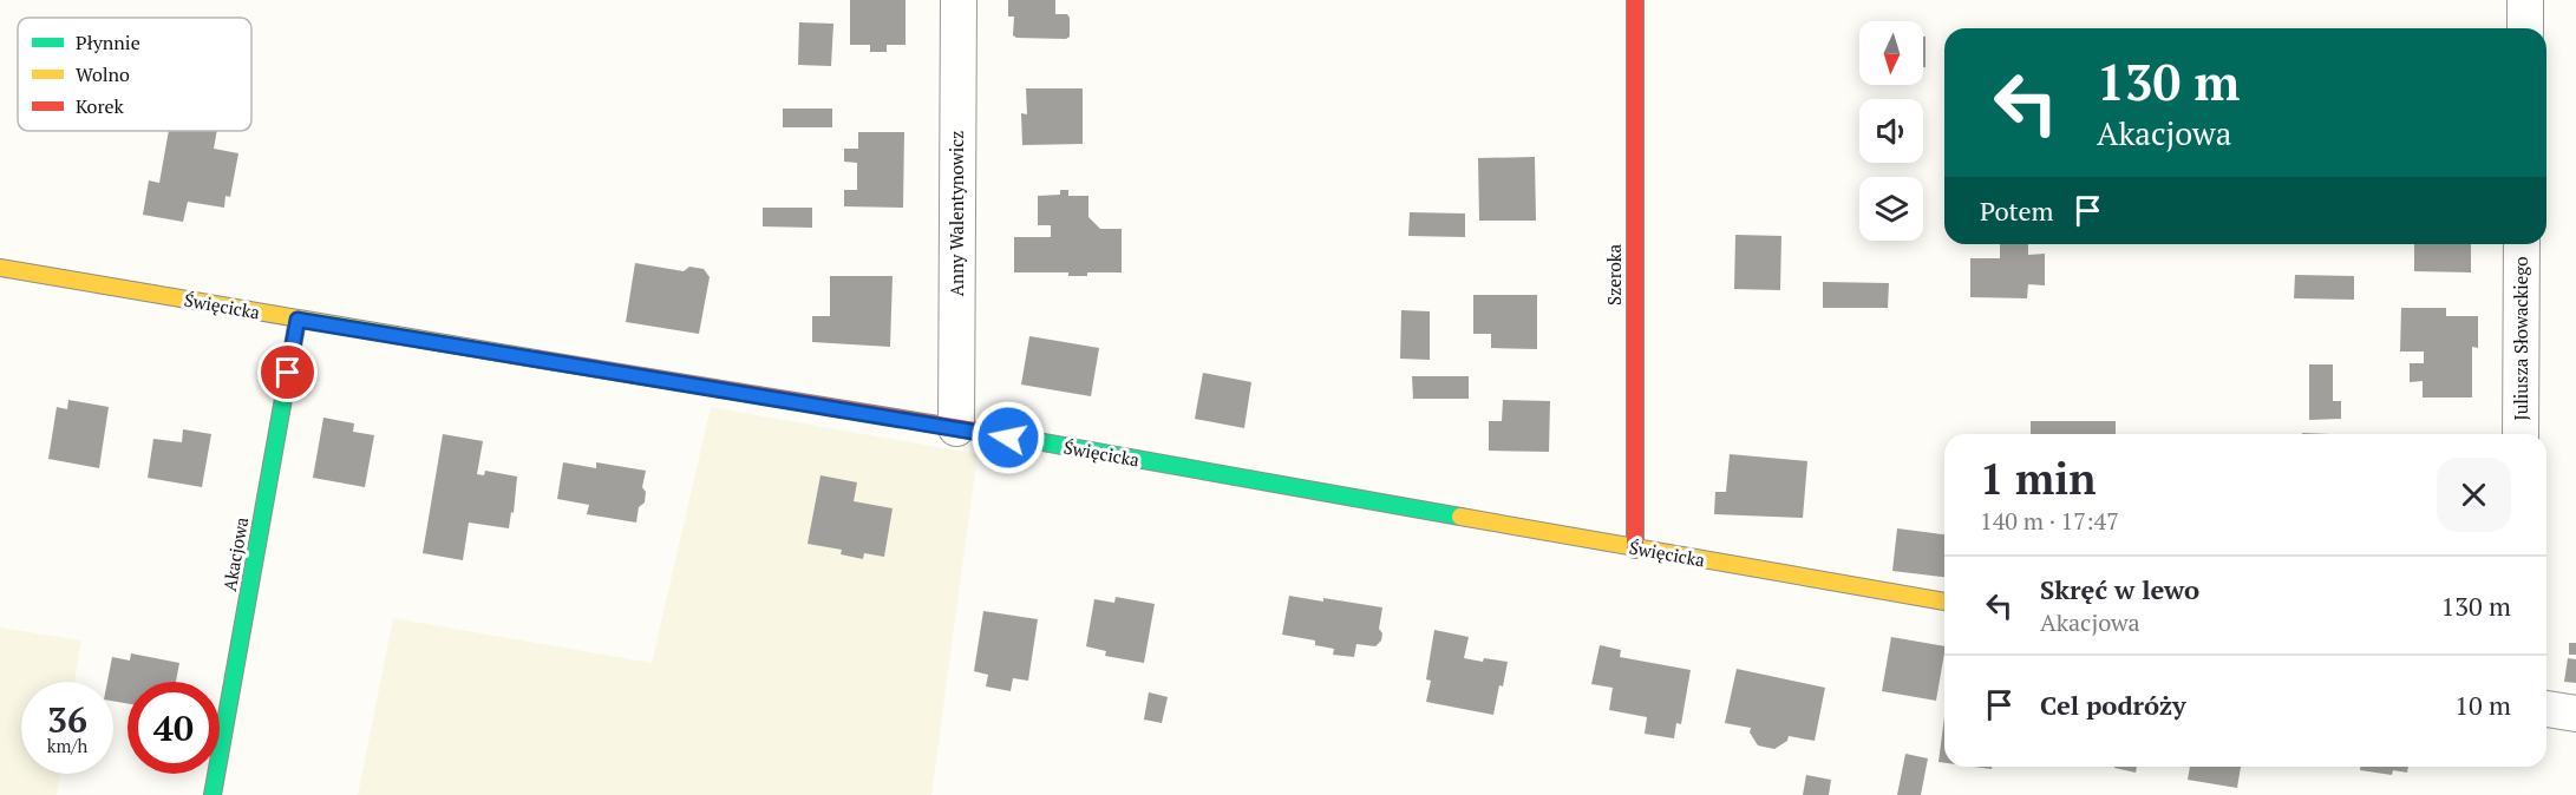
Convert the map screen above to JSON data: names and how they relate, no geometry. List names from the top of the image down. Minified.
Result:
{"streets":{"street":["Anny Walentynowicz","Szeroka","Święcicka","Juliusza Słowackiego","Akacjowa"]},"crossings":[["Anny Walentynowicz","Święcicka"],["Szeroka","Święcicka"],["Święcicka","Akacjowa"]],"legend":["Płynnie","Wolno","Korek"],"north":"bottom","page":{"turn":["130 m","Akacjowa"],"then":"Potem","heading":["1 min","140 m · 17:47"],"list":[{"name":"Skręć w lewo","note":"Akacjowa","value":"130 m"},{"name":"Cel podróży","value":"10 m"}],"speed":"36 km/h","limit":"40"}}
